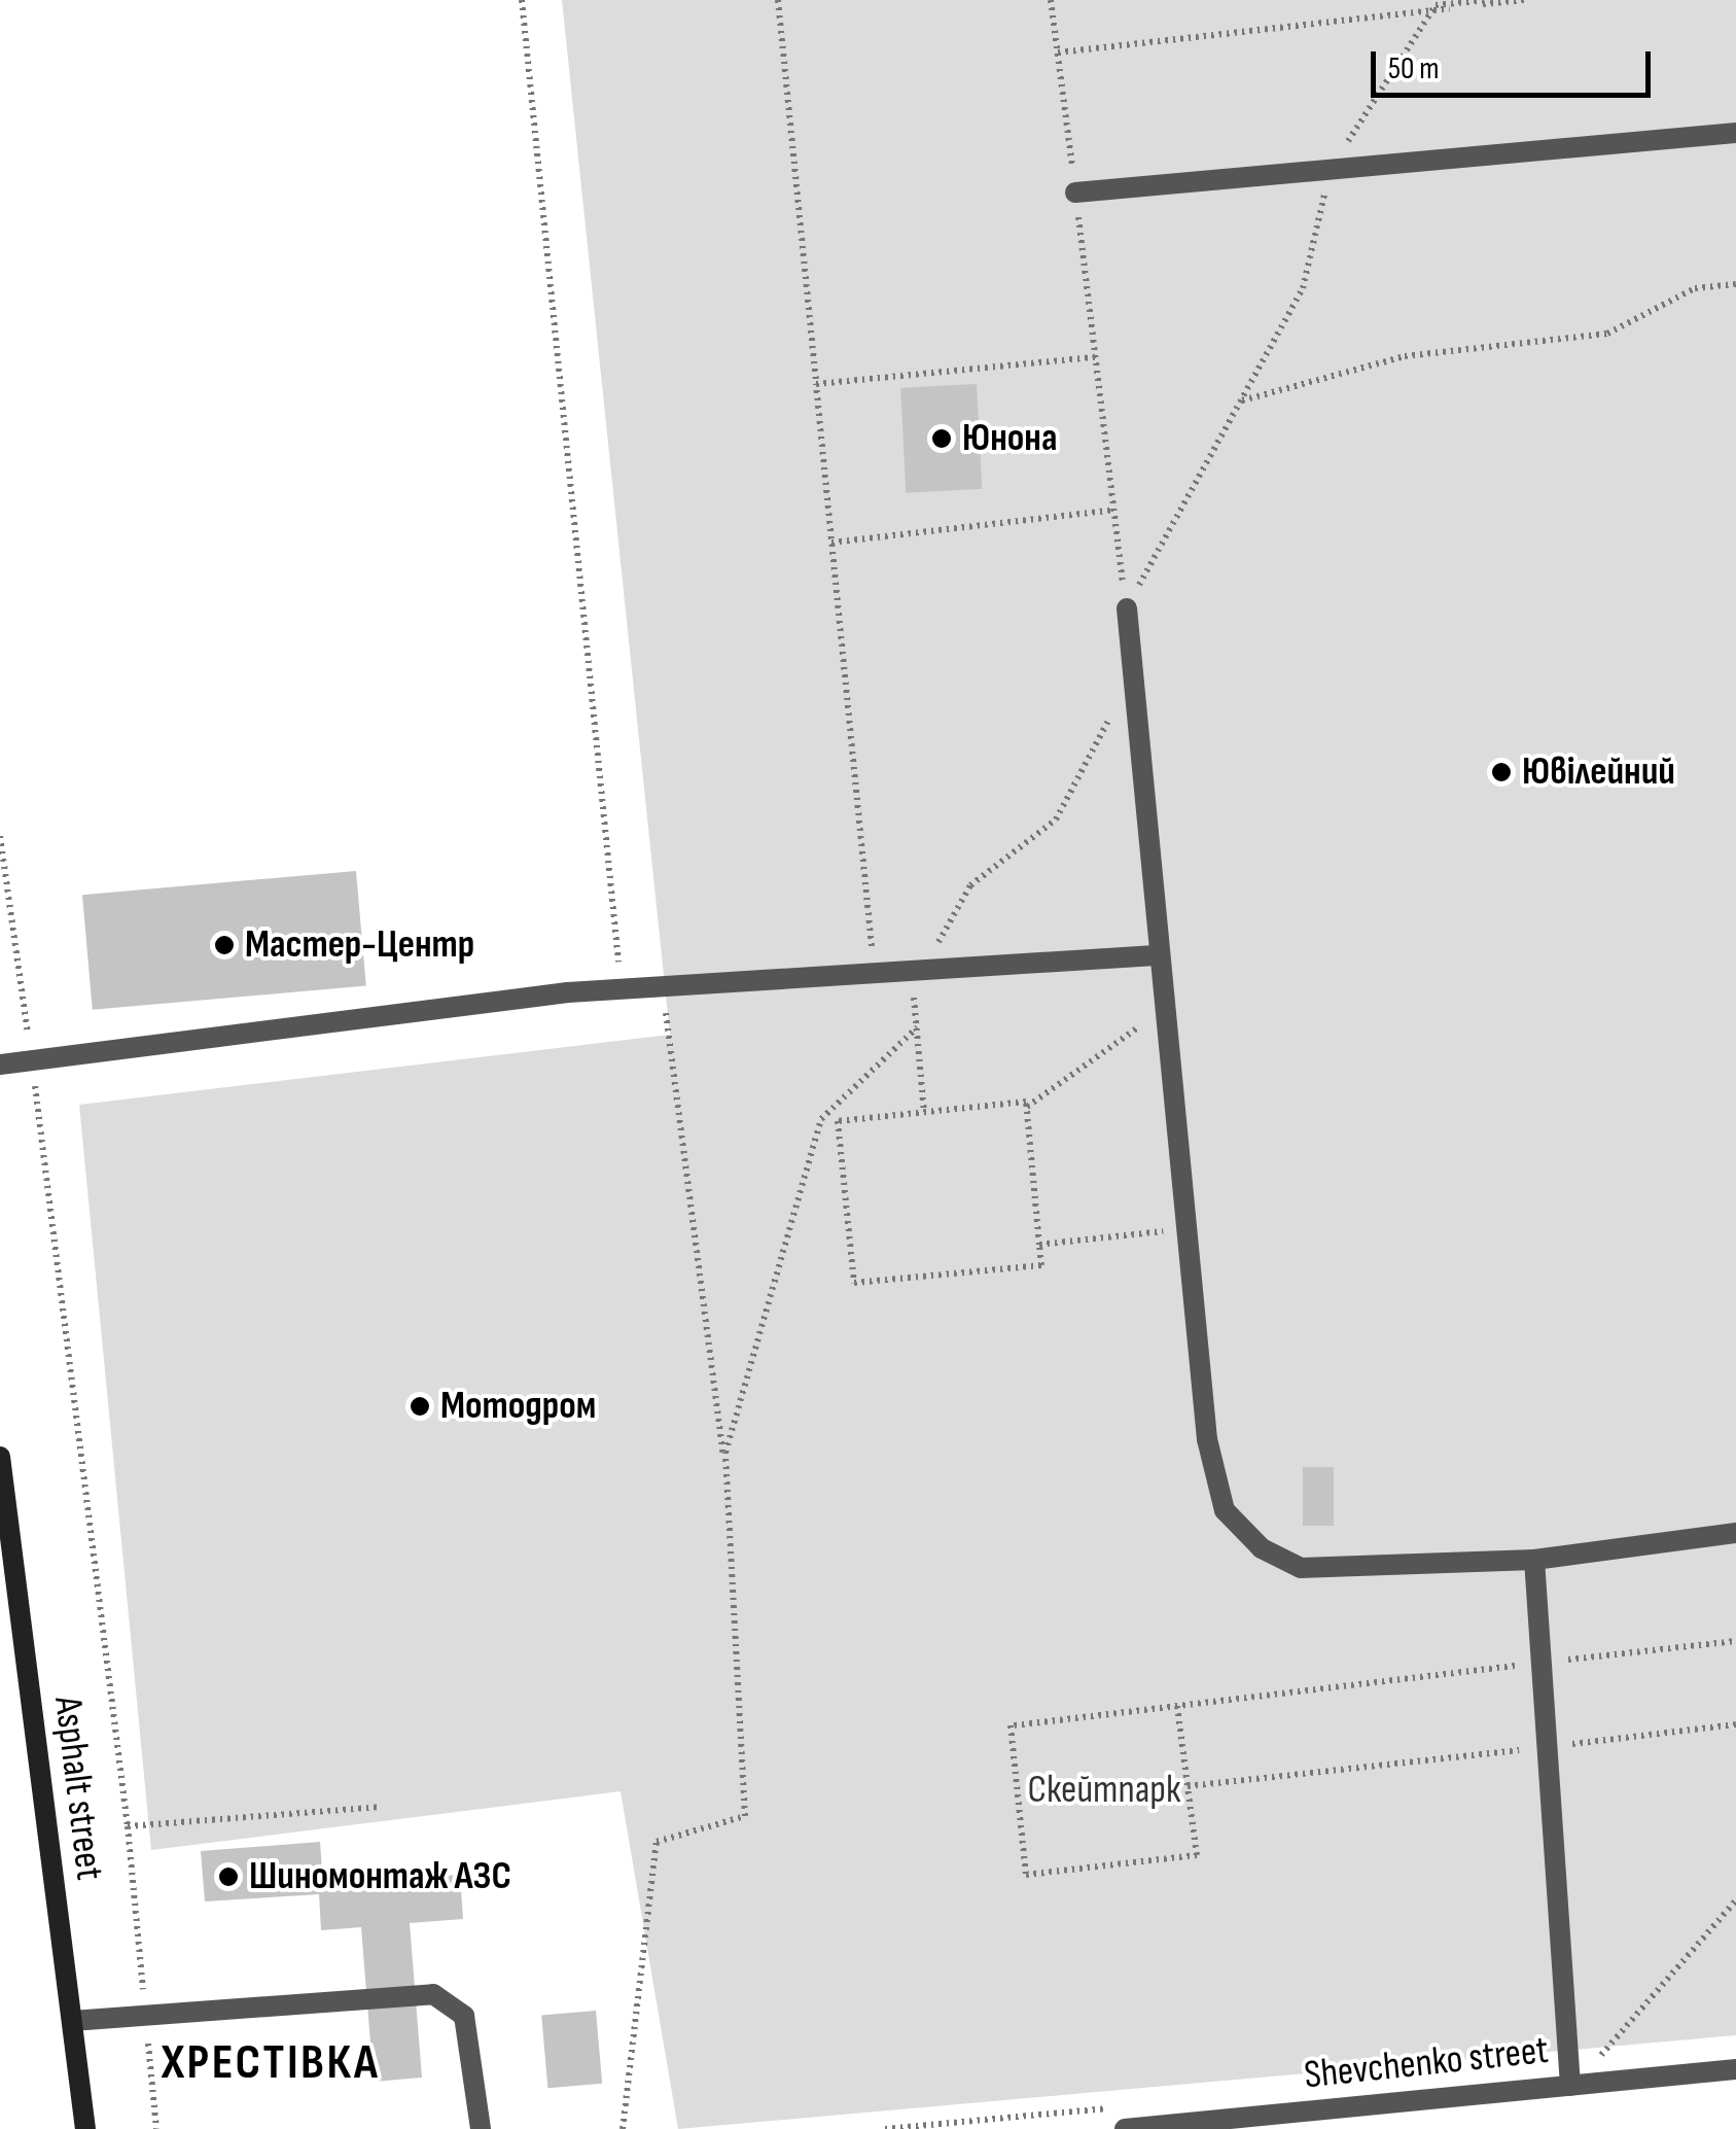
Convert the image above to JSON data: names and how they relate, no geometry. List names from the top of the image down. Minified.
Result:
{"streets":{"main road":["Asphalt street"],"street":["Shevchenko street"]},"districts":["ХРЕСТІВКА"],"parks":["Скейтпарк"],"places":["Юнона","Ювілейний","Мастер-Центр","Мотодром","Шиномонтаж АЗС"],"scale_bar":"50 m"}
